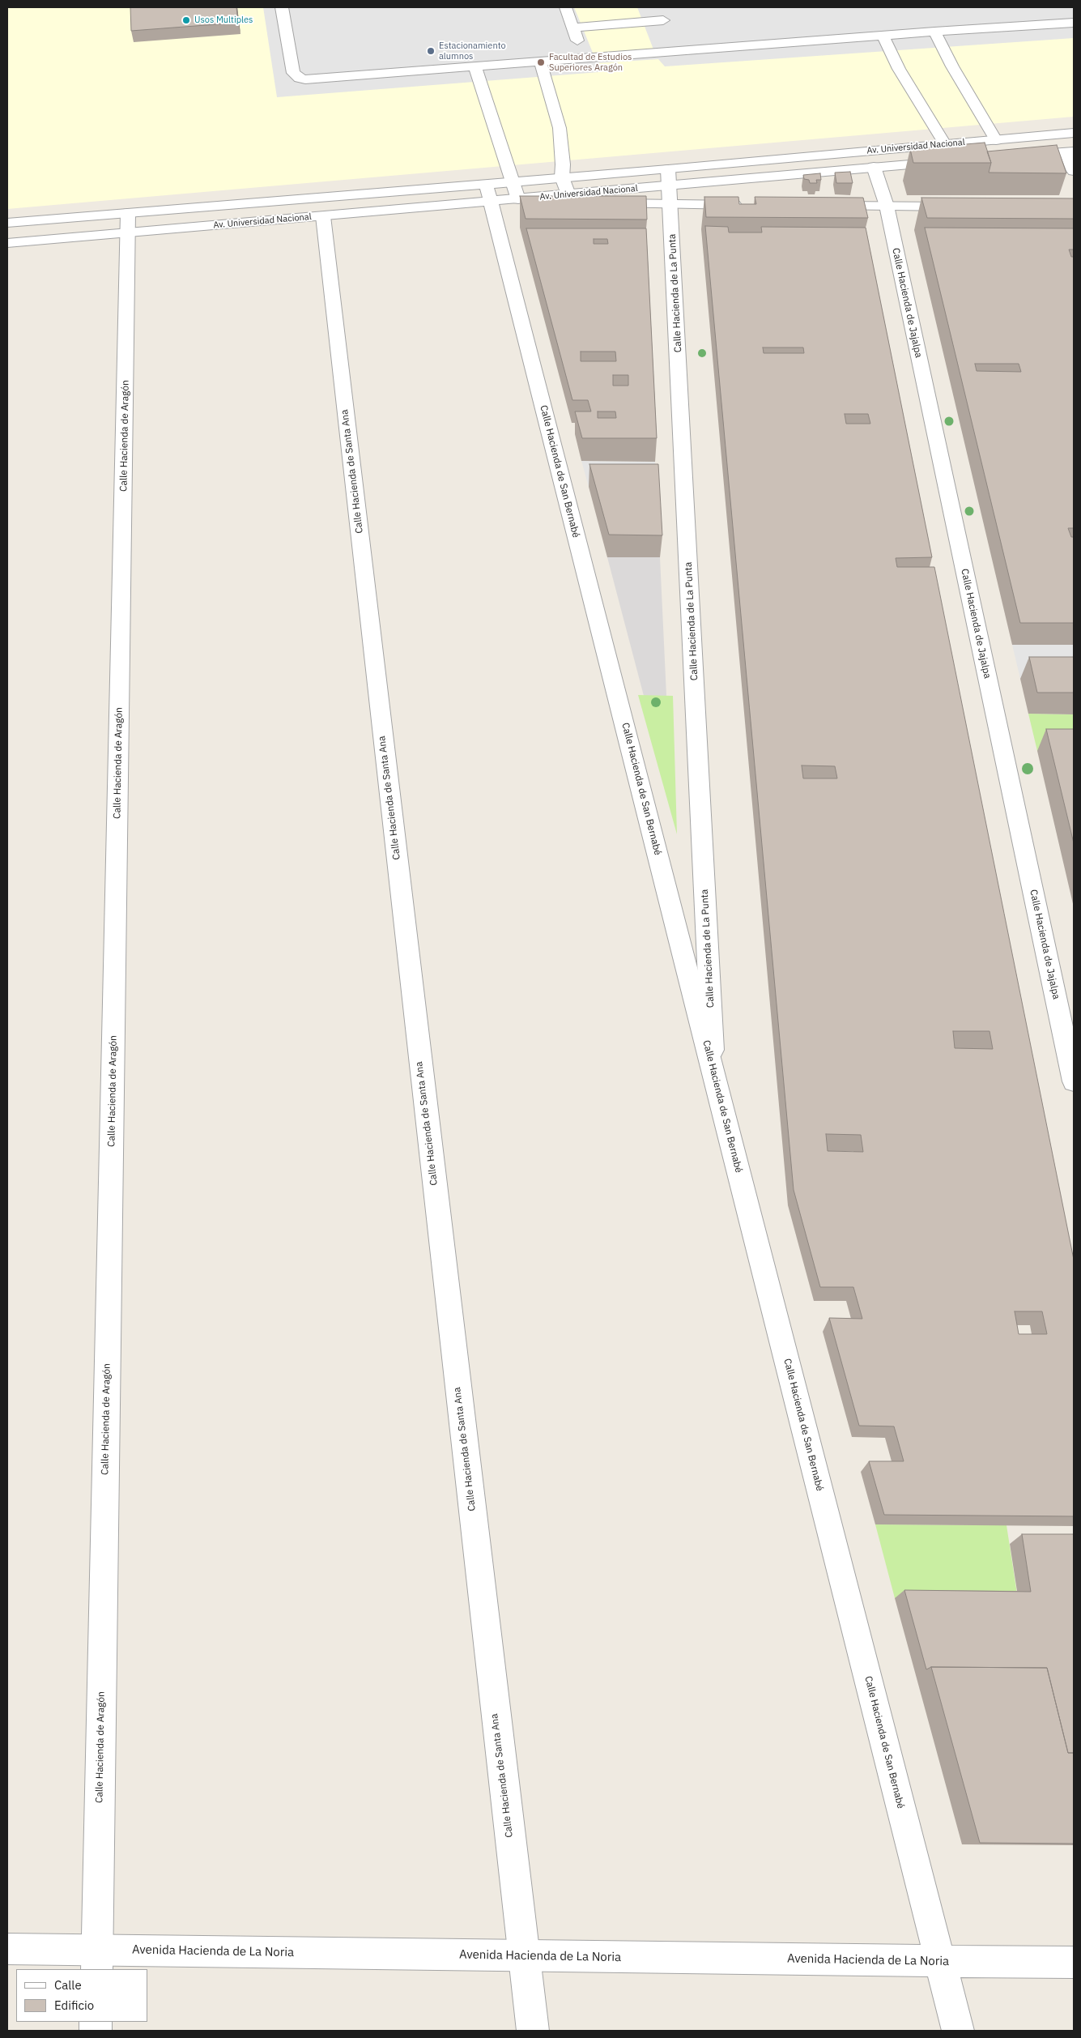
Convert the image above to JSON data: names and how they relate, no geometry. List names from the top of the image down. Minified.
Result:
{"streets":{"street":["Av. Universidad Nacional","Calle Hacienda de La Punta","Calle Hacienda de Jajalpa","Calle Hacienda de Aragón","Calle Hacienda de Santa Ana","Calle Hacienda de San Bernabé","Avenida Hacienda de La Noria"]},"crossings":[["Av. Universidad Nacional","Calle Hacienda de La Punta"],["Av. Universidad Nacional","Calle Hacienda de Jajalpa"],["Av. Universidad Nacional","Calle Hacienda de Aragón"],["Av. Universidad Nacional","Calle Hacienda de Santa Ana"],["Av. Universidad Nacional","Calle Hacienda de San Bernabé"],["Calle Hacienda de La Punta","Calle Hacienda de San Bernabé"],["Calle Hacienda de Aragón","Avenida Hacienda de La Noria"],["Calle Hacienda de Santa Ana","Avenida Hacienda de La Noria"],["Calle Hacienda de San Bernabé","Avenida Hacienda de La Noria"]],"places":["Usos Multiples","Estacionamiento alumnos","Facultad de Estudios Superiores Aragón"],"legend":["Calle","Edificio"]}
